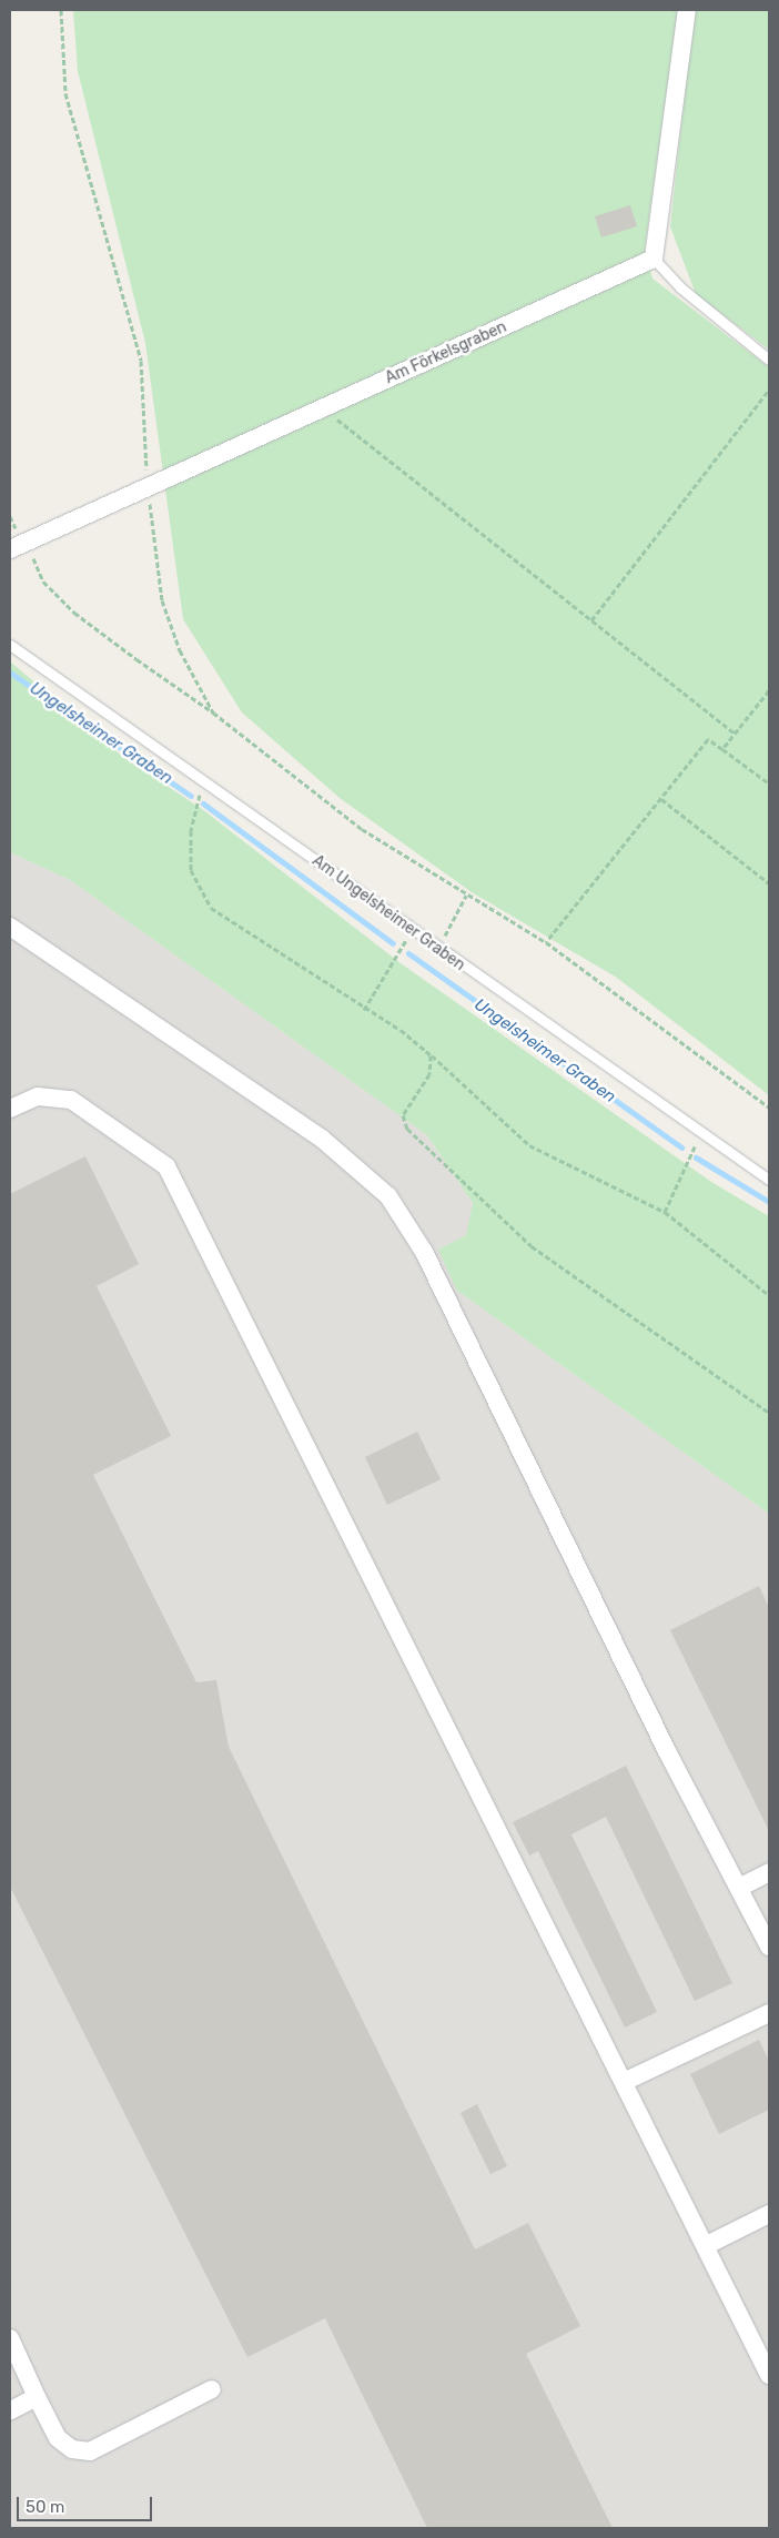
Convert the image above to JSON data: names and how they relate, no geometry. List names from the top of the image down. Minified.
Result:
{"streets":{"street":["Am Förkelsgraben"],"lane":["Am Ungelsheimer Graben"]},"water":["Ungelsheimer Graben"],"scale_bar":"50 m"}
